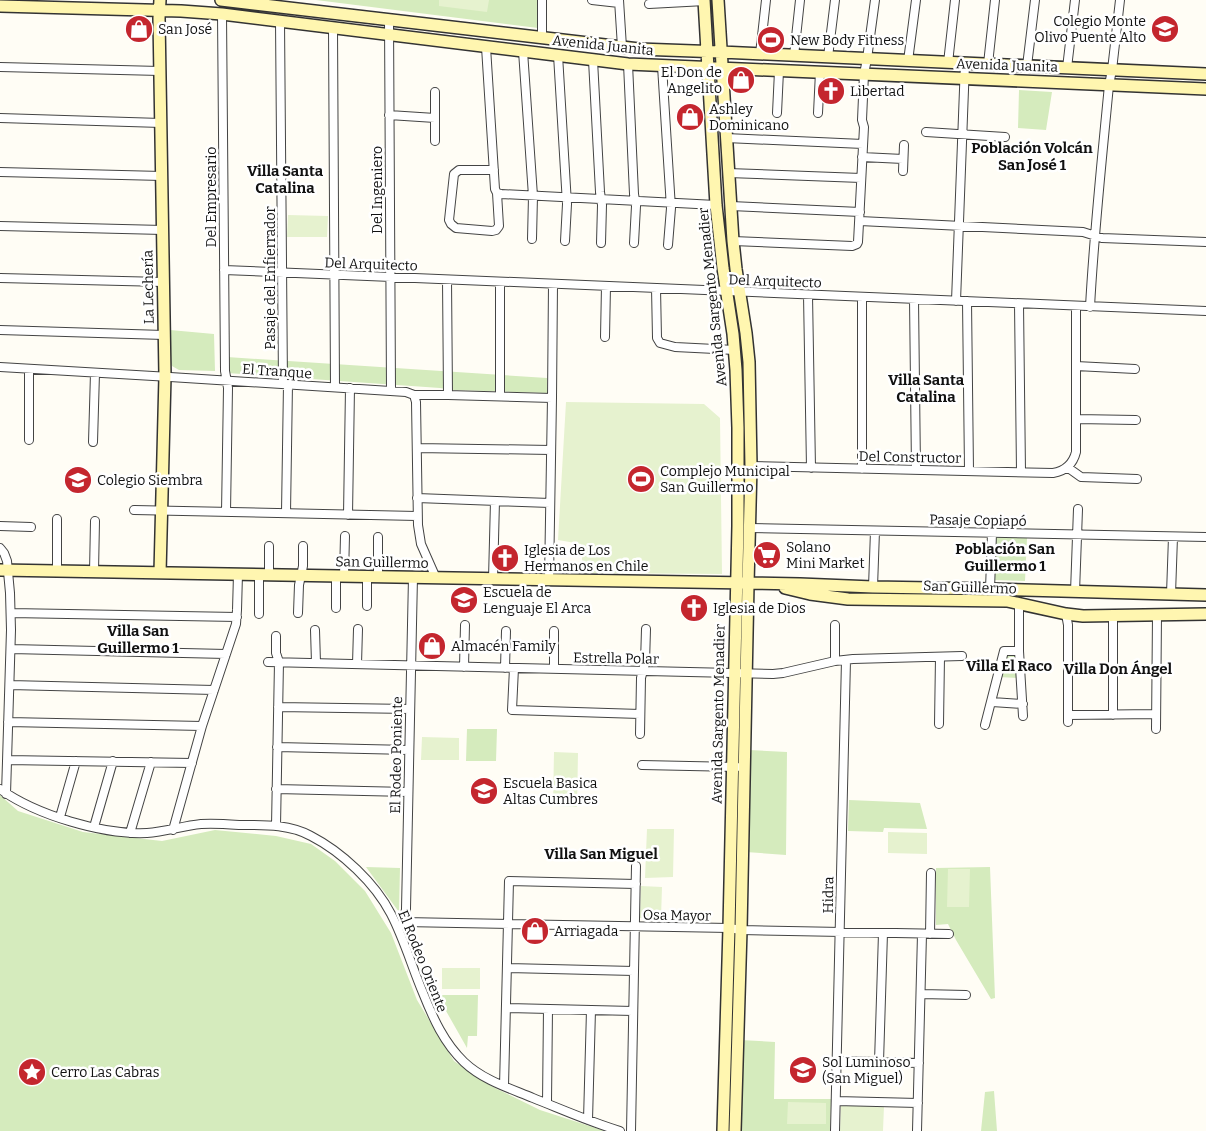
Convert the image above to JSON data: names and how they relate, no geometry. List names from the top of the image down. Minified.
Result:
{"streets":{"street":["Avenida Juanita","Del Ingeniero","Del Empresario","Del Arquitecto","Pasaje del Enfierrador","La Lechería","Avenida Sargento Menadier","El Tranque","Del Constructor","Pasaje Copiapó","San Guillermo","Estrella Polar","El Rodeo Poniente","Hidra","Osa Mayor","El Rodeo Oriente"]},"crossings":[["Avenida Juanita","Del Ingeniero"],["Avenida Juanita","Del Empresario"],["Avenida Juanita","Pasaje del Enfierrador"],["Avenida Juanita","La Lechería"],["Avenida Juanita","Avenida Sargento Menadier"],["Del Ingeniero","Del Arquitecto"],["Del Ingeniero","El Tranque"],["Del Empresario","Del Arquitecto"],["Del Empresario","El Tranque"],["Del Arquitecto","Pasaje del Enfierrador"],["Del Arquitecto","Avenida Sargento Menadier"],["Pasaje del Enfierrador","El Tranque"],["La Lechería","El Tranque"],["La Lechería","San Guillermo"],["Avenida Sargento Menadier","Del Constructor"],["Avenida Sargento Menadier","Pasaje Copiapó"],["Avenida Sargento Menadier","San Guillermo"],["Avenida Sargento Menadier","Estrella Polar"],["Avenida Sargento Menadier","Osa Mayor"],["San Guillermo","El Rodeo Poniente"],["Estrella Polar","El Rodeo Poniente"],["Estrella Polar","Hidra"],["El Rodeo Poniente","Osa Mayor"],["El Rodeo Poniente","El Rodeo Oriente"],["Hidra","Osa Mayor"]],"districts":["Población Volcán San José 1","Villa Santa Catalina","Villa Santa Catalina","Población San Guillermo 1","Villa San Guillermo 1","Villa El Raco","Villa Don Ángel","Villa San Miguel"],"places":{"shop":["San José","El Don de Angelito","Ashley Dominicano","Almacén Family","Arriagada"],"school or university":["Colegio Monte Olivo Puente Alto","Colegio Siembra","Escuela de Lenguaje El Arca","Escuela Basica Altas Cumbres","Sol Luminoso (San Miguel)"],"sports":["New Body Fitness","Complejo Municipal San Guillermo"],"church":["Libertad","Iglesia de Los Hermanos en Chile","Iglesia de Dios"],"supermarket":["Solano Mini Market"],"place":["Cerro Las Cabras"]}}
